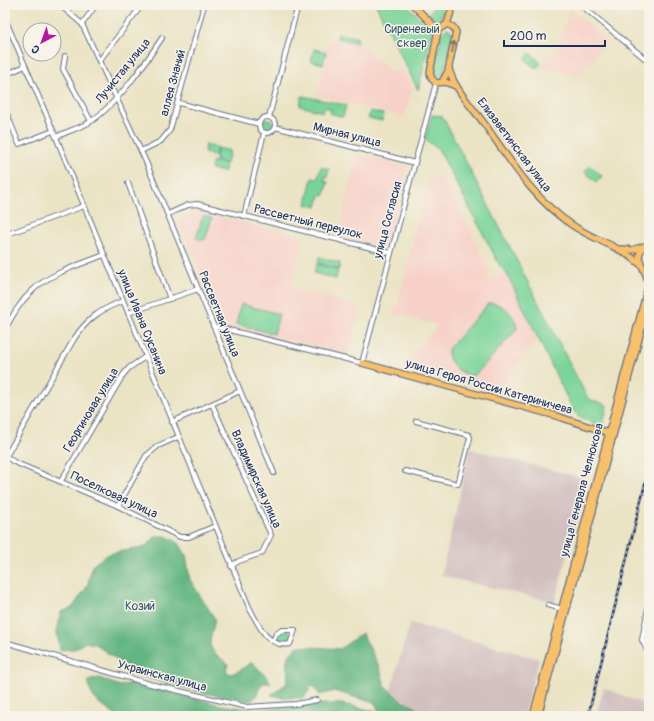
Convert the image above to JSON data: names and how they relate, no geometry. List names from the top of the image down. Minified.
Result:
{"streets":{"main road":["Елизаветинская улица","улица Согласия","улица Героя России Катериничева","улица Генерала Челнокова"],"street":["Лучистая улица","аллея Знаний","Мирная улица","Рассветный переулок","Рассветная улица","улица Ивана Сусанина","Георгиновая улица","Владимирская улица","Поселковая улица","Украинская улица"]},"crossings":[["Лучистая улица","Рассветная улица"],["Лучистая улица","улица Ивана Сусанина"],["аллея Знаний","Рассветная улица"],["Мирная улица","улица Согласия"],["Елизаветинская улица","улица Генерала Челнокова"],["улица Согласия","Рассветный переулок"],["улица Согласия","улица Героя России Катериничева"],["Рассветный переулок","Рассветная улица"],["улица Ивана Сусанина","Георгиновая улица"],["улица Ивана Сусанина","Владимирская улица"],["улица Ивана Сусанина","Поселковая улица"],["улица Героя России Катериничева","улица Генерала Челнокова"],["Георгиновая улица","Поселковая улица"]],"parks":["Сиреневый сквер","Козий"],"scale_bar":"200 m","north":"bottom left"}
